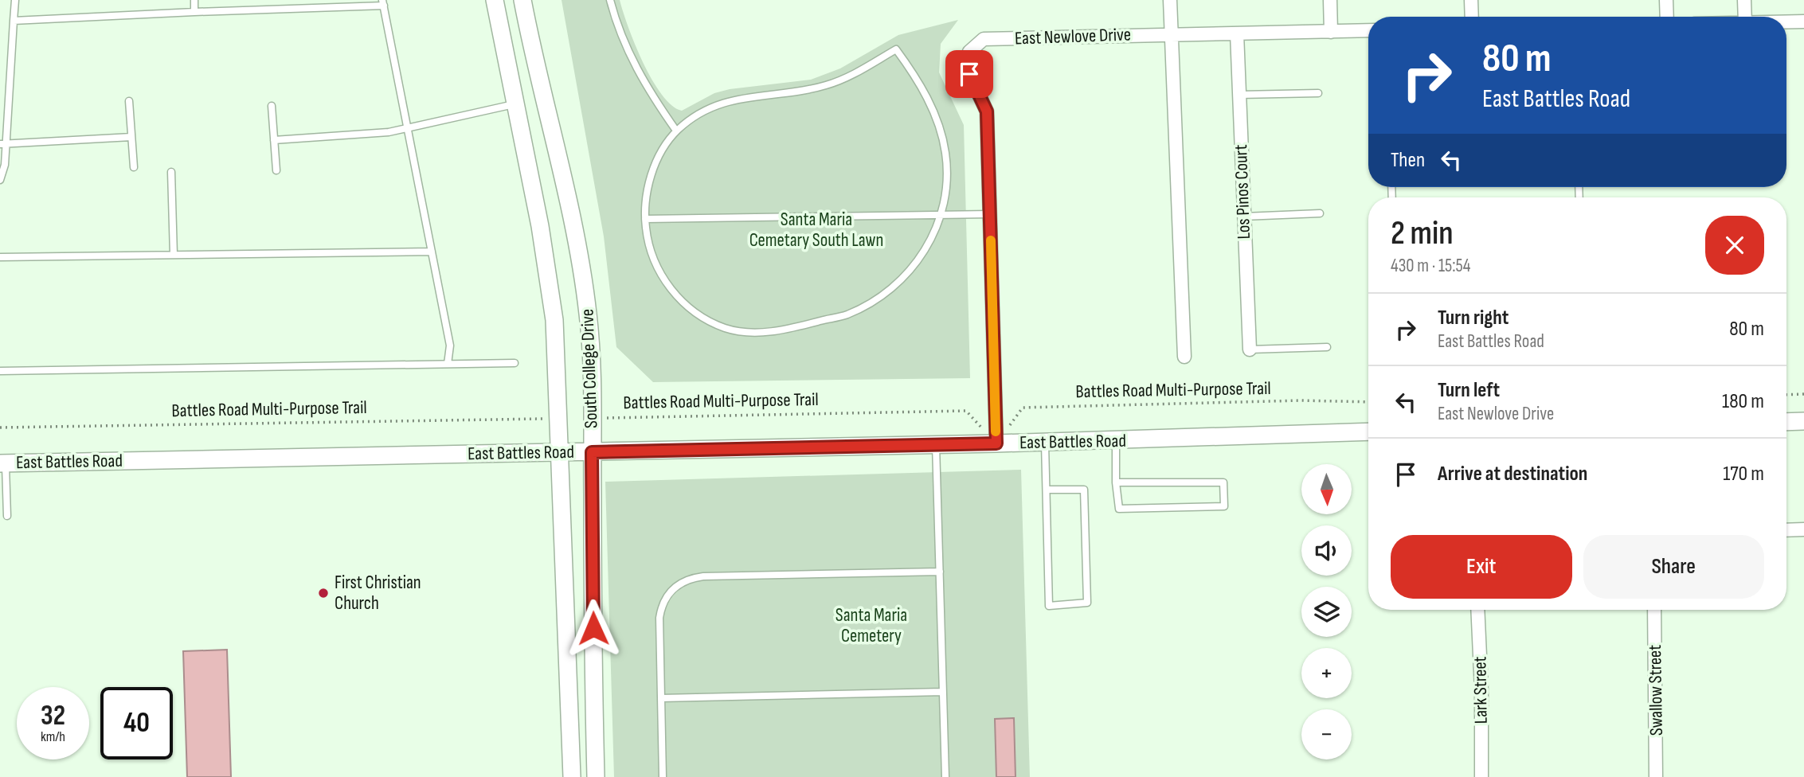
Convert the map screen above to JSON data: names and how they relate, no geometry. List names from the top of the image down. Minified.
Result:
{"streets":{"street":["East Newlove Drive","Los Pinos Court","South College Drive","East Battles Road","Lark Street","Swallow Street"],"path":["Battles Road Multi-Purpose Trail"]},"crossings":[["East Newlove Drive","Los Pinos Court"],["East Newlove Drive","Battles Road Multi-Purpose Trail"],["East Newlove Drive","East Battles Road"],["South College Drive","Battles Road Multi-Purpose Trail"],["South College Drive","East Battles Road"],["Battles Road Multi-Purpose Trail","East Battles Road"]],"parks":["Santa Maria Cemetary South Lawn","Santa Maria Cemetery"],"places":["First Christian Church"],"north":"bottom","page":{"turn":["80 m","East Battles Road"],"then":"Then","heading":["2 min","430 m · 15:54"],"list":[{"name":"Turn right","note":"East Battles Road","value":"80 m"},{"name":"Turn left","note":"East Newlove Drive","value":"180 m"},{"name":"Arrive at destination","value":"170 m"}],"map_buttons":["+","−"],"buttons":["Exit","Share"],"speed":"32 km/h","limit":"40"}}
